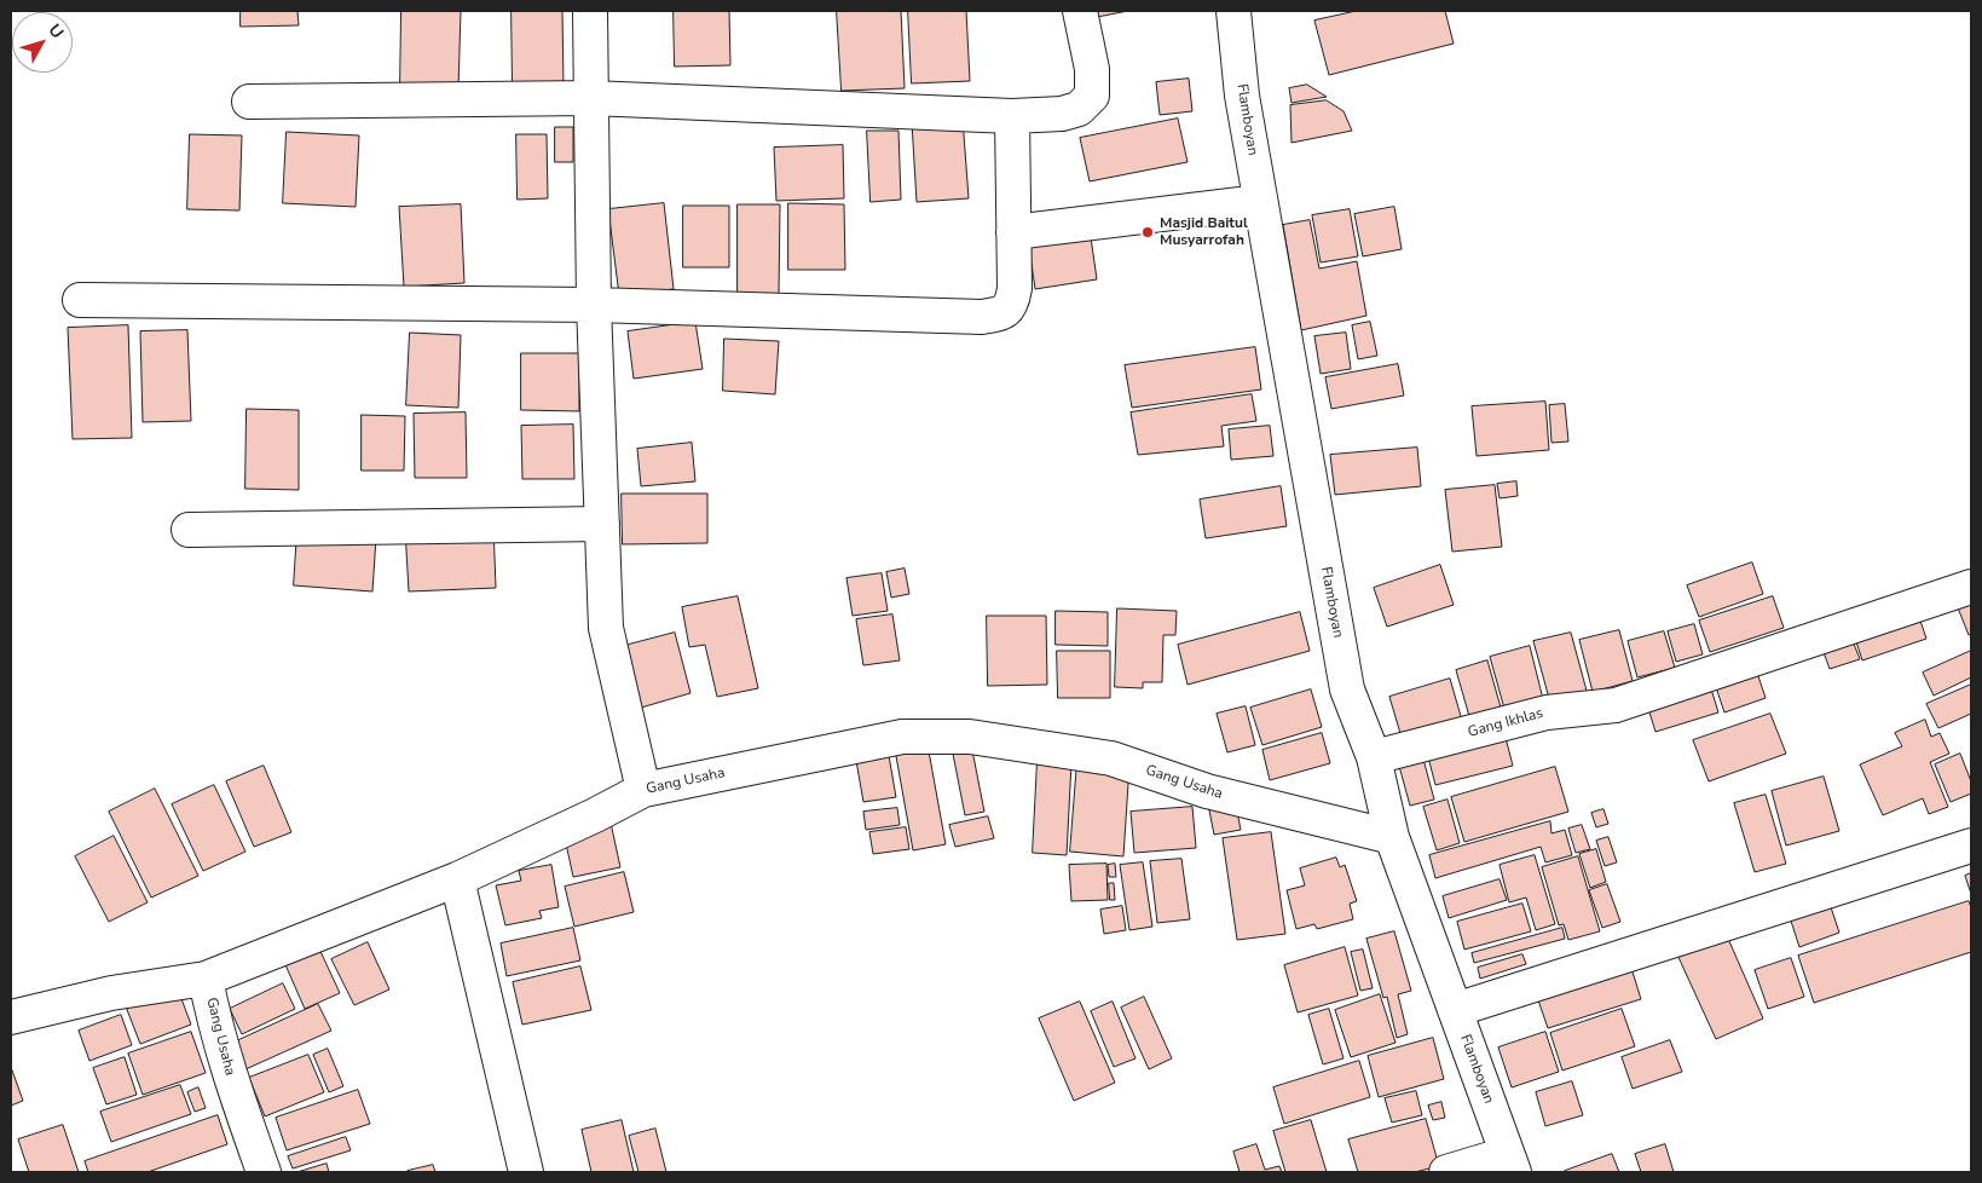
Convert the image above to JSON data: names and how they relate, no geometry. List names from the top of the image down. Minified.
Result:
{"streets":{"street":["Flamboyan","Gang Ikhlas","Gang Usaha"]},"crossings":[["Flamboyan","Gang Ikhlas"],["Flamboyan","Gang Usaha"]],"places":["Masjid Baitul Musyarrofah"],"north":"top right"}
